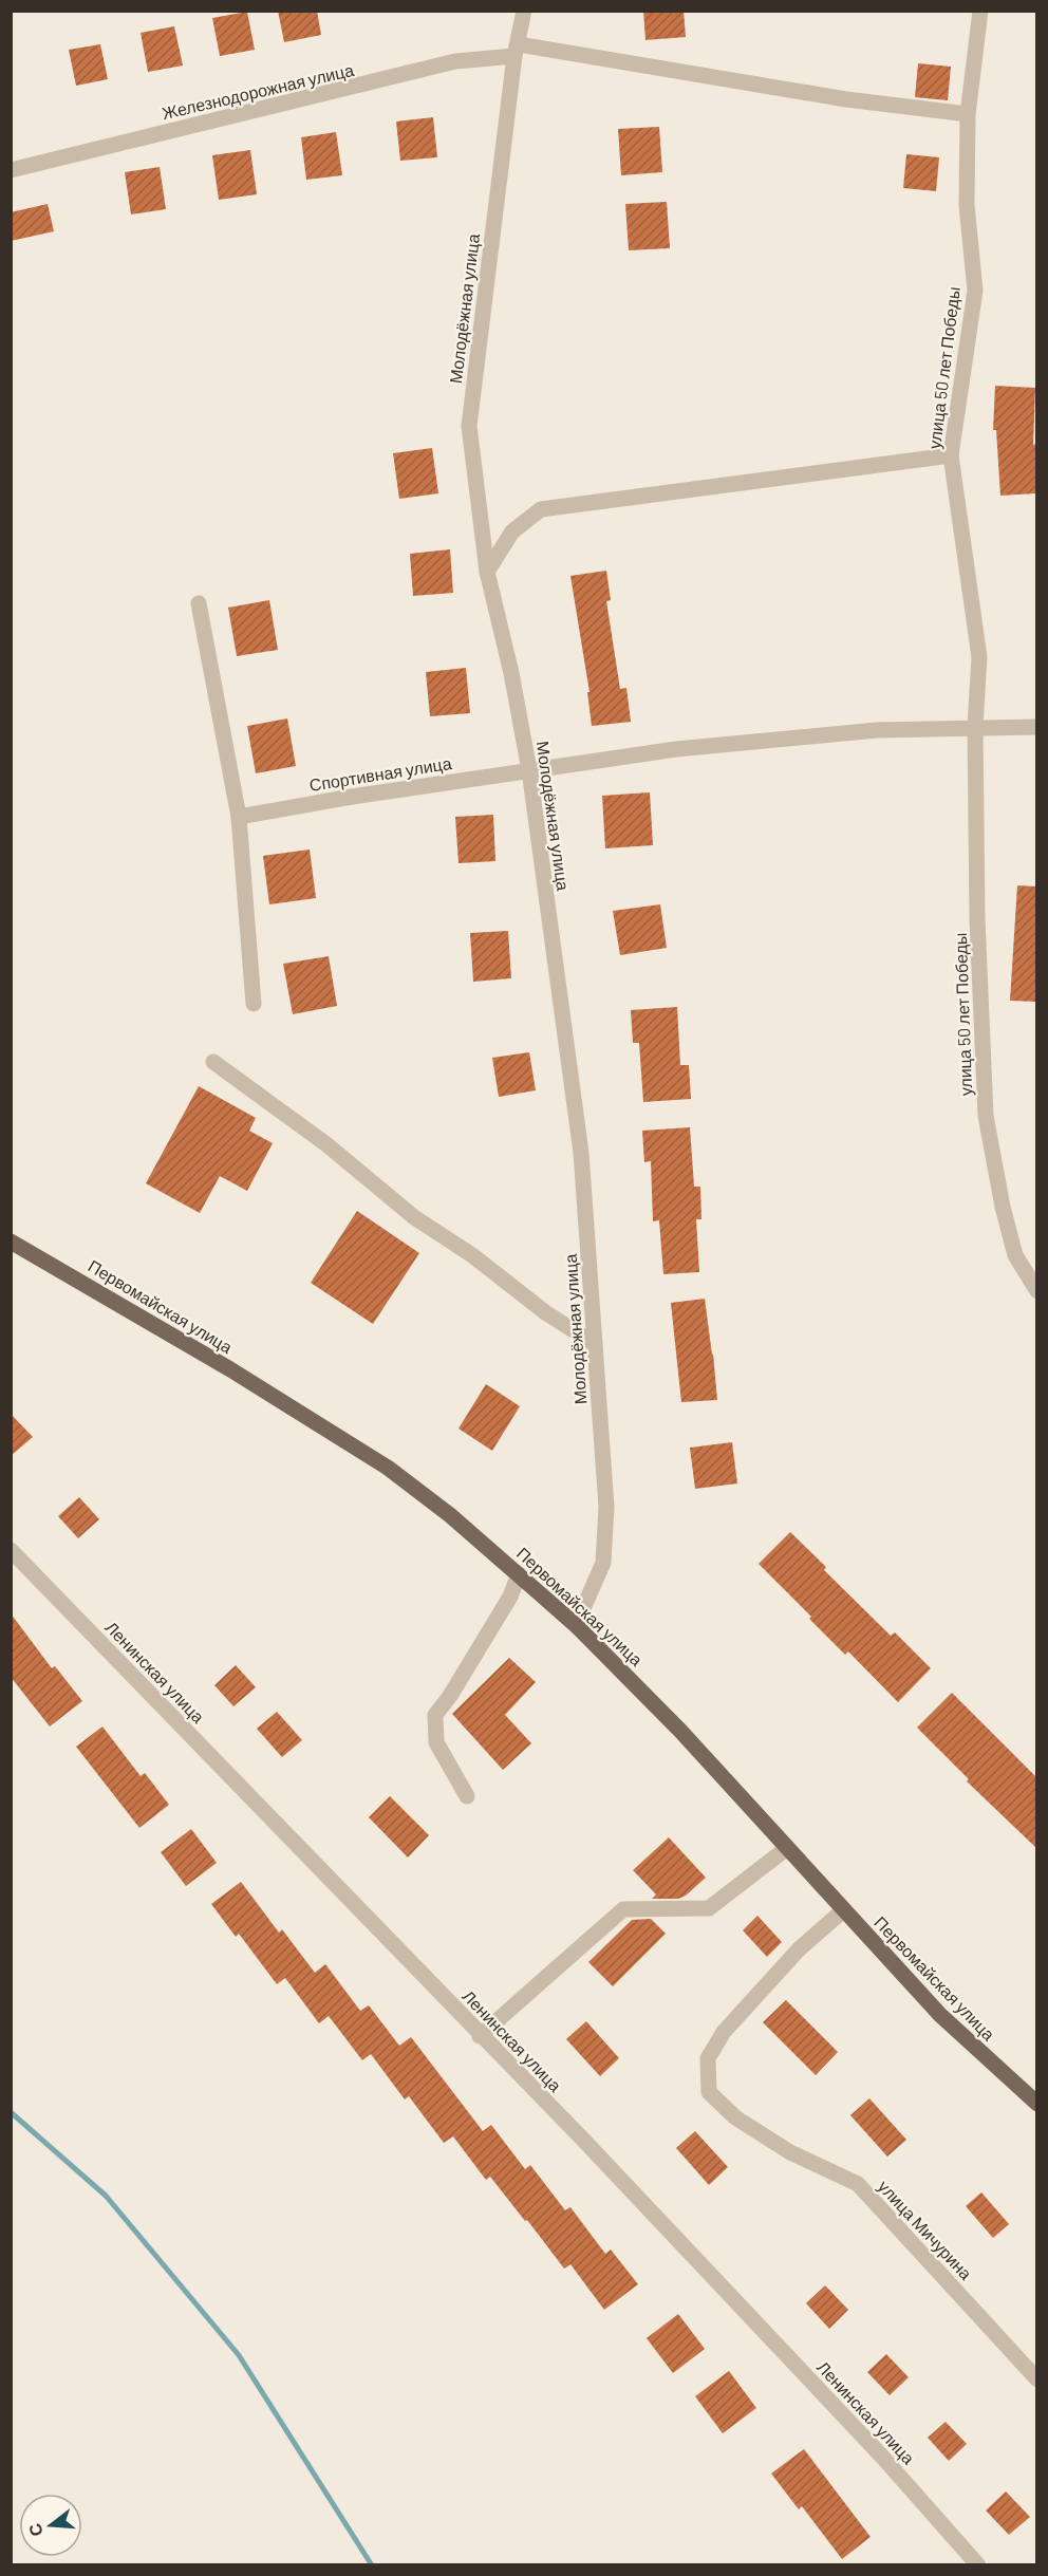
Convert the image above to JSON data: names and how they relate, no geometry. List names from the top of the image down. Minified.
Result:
{"streets":{"main road":["Первомайская улица"],"street":["Железнодорожная улица","Молодёжная улица","улица 50 лет Победы","Спортивная улица","Ленинская улица","улица Мичурина"]},"crossings":[["Железнодорожная улица","Молодёжная улица"],["Железнодорожная улица","улица 50 лет Победы"],["Молодёжная улица","Спортивная улица"],["Молодёжная улица","Первомайская улица"],["Первомайская улица","улица Мичурина"]],"north":"left"}
